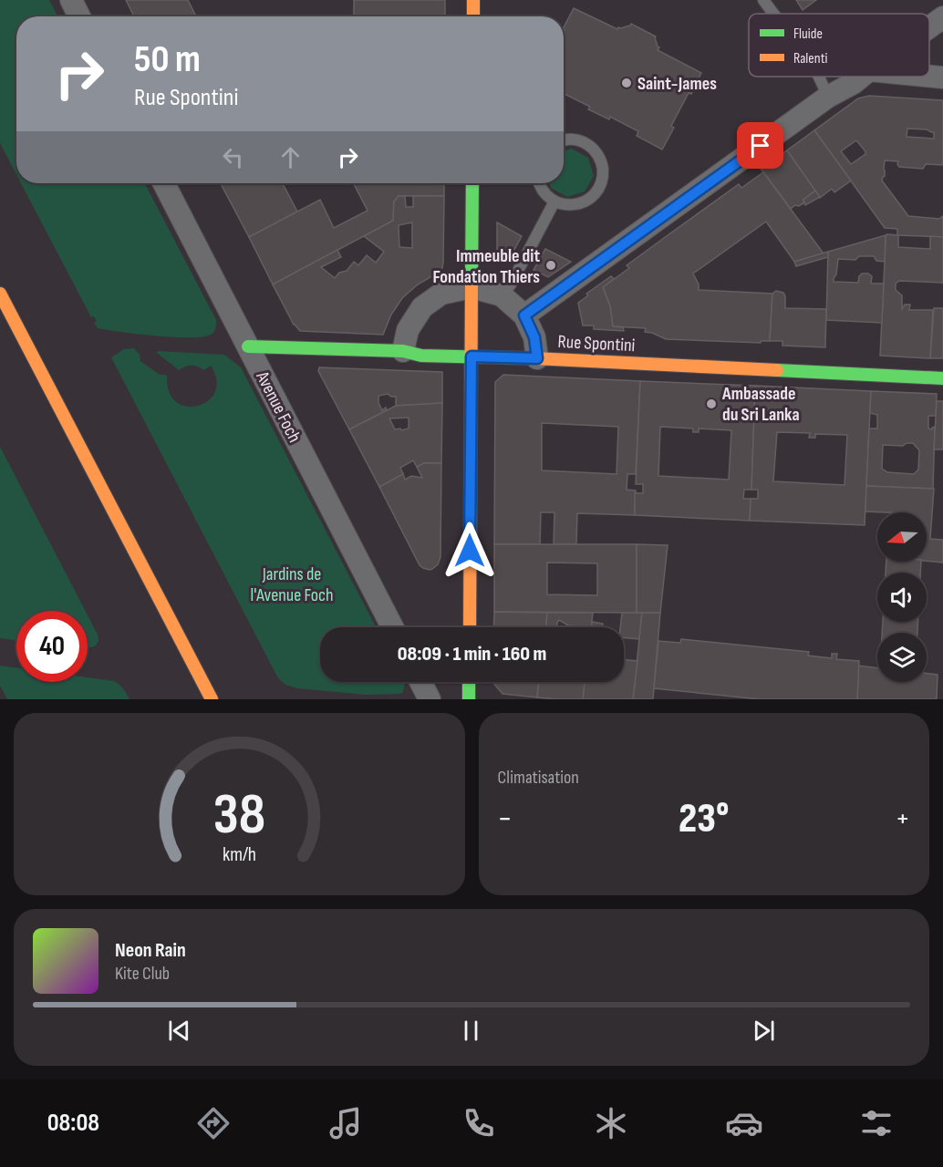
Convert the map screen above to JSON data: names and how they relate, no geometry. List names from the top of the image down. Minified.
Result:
{"streets":{"street":["Rue Spontini","Avenue Foch"]},"crossings":[["Rue Spontini","Avenue Foch"]],"parks":["Jardins de l'Avenue Foch"],"places":["Saint-James","Immeuble dit Fondation Thiers","Ambassade du Sri Lanka"],"legend":["Fluide","Ralenti"],"north":"left","page":{"turn":["50 m","Rue Spontini"],"limit":"40","trip":"08:09 · 1 min · 160 m","tile":"Climatisation","heat":["−","23°","+"],"song":["Neon Rain","Kite Club"],"tabs":"08:08","gauge":["38","km/h"]}}
